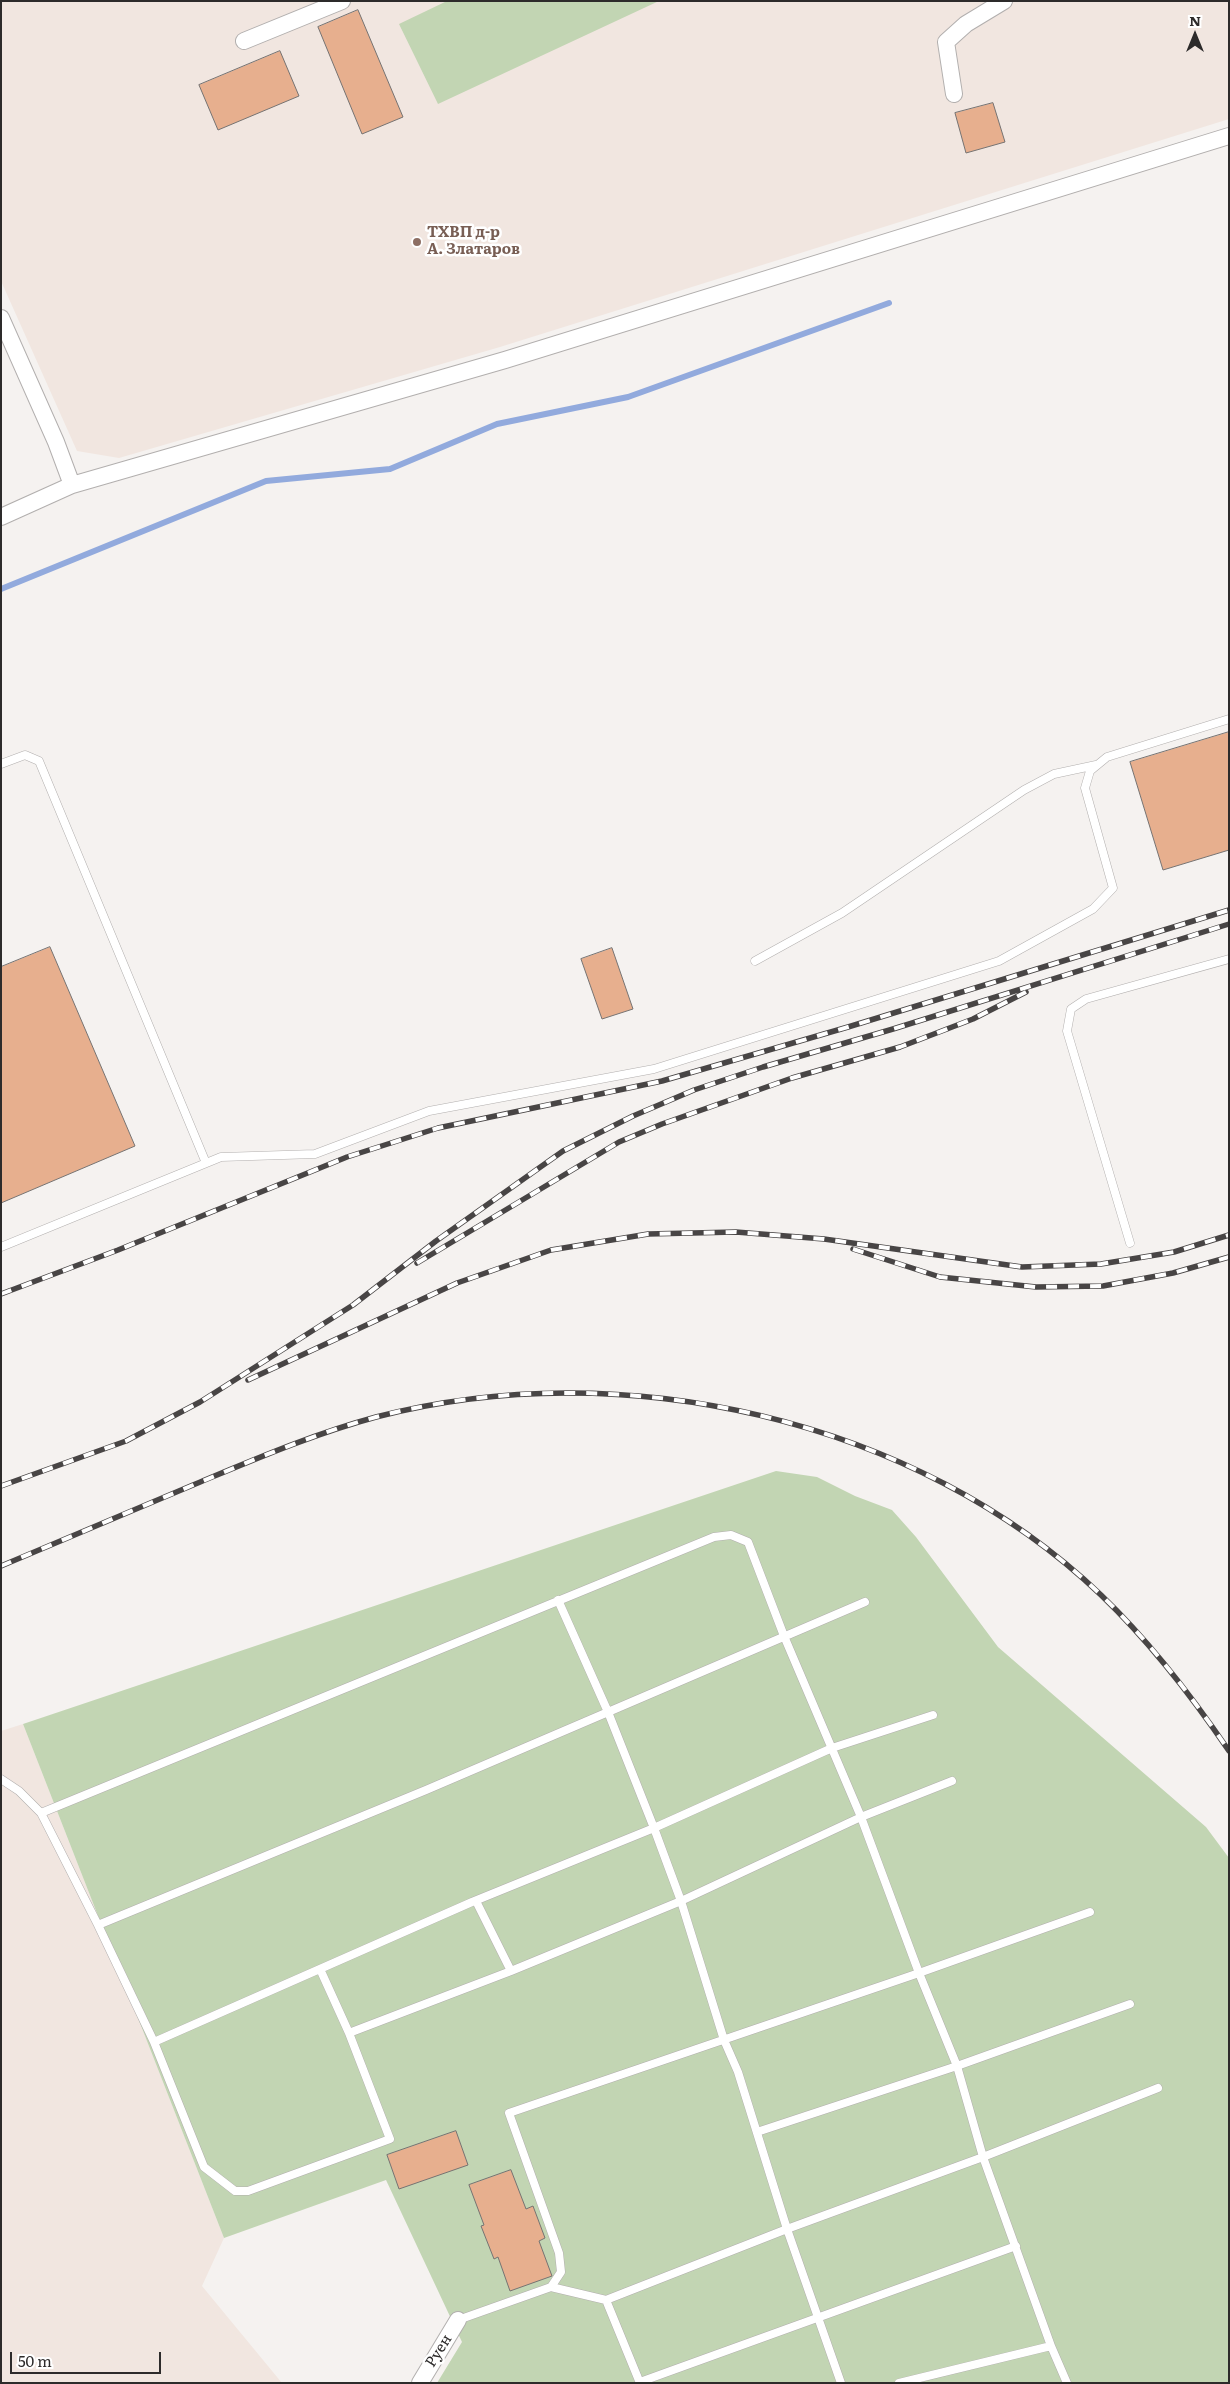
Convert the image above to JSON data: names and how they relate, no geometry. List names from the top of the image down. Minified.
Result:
{"streets":{"street":["Руен"]},"places":["ТХВП д-р А. Златаров"],"scale_bar":"50 m","north":"top"}
